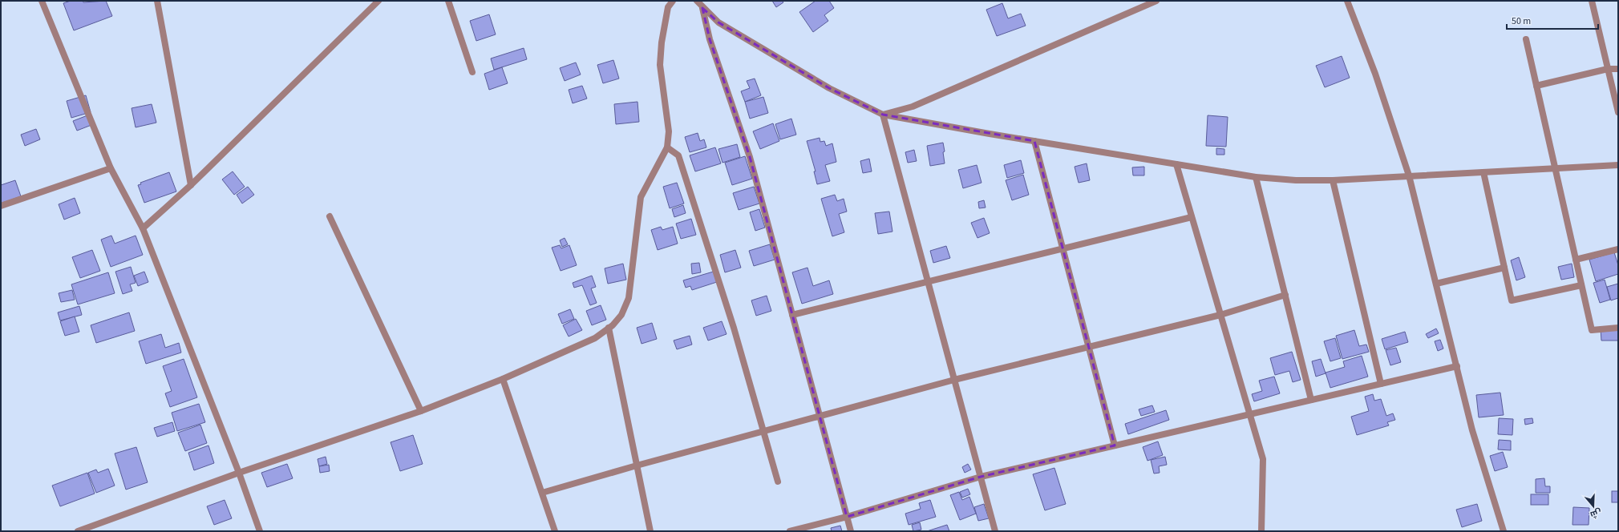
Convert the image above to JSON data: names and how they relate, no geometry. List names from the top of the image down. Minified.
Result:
{"scale_bar":"50 m","north":"bottom"}
